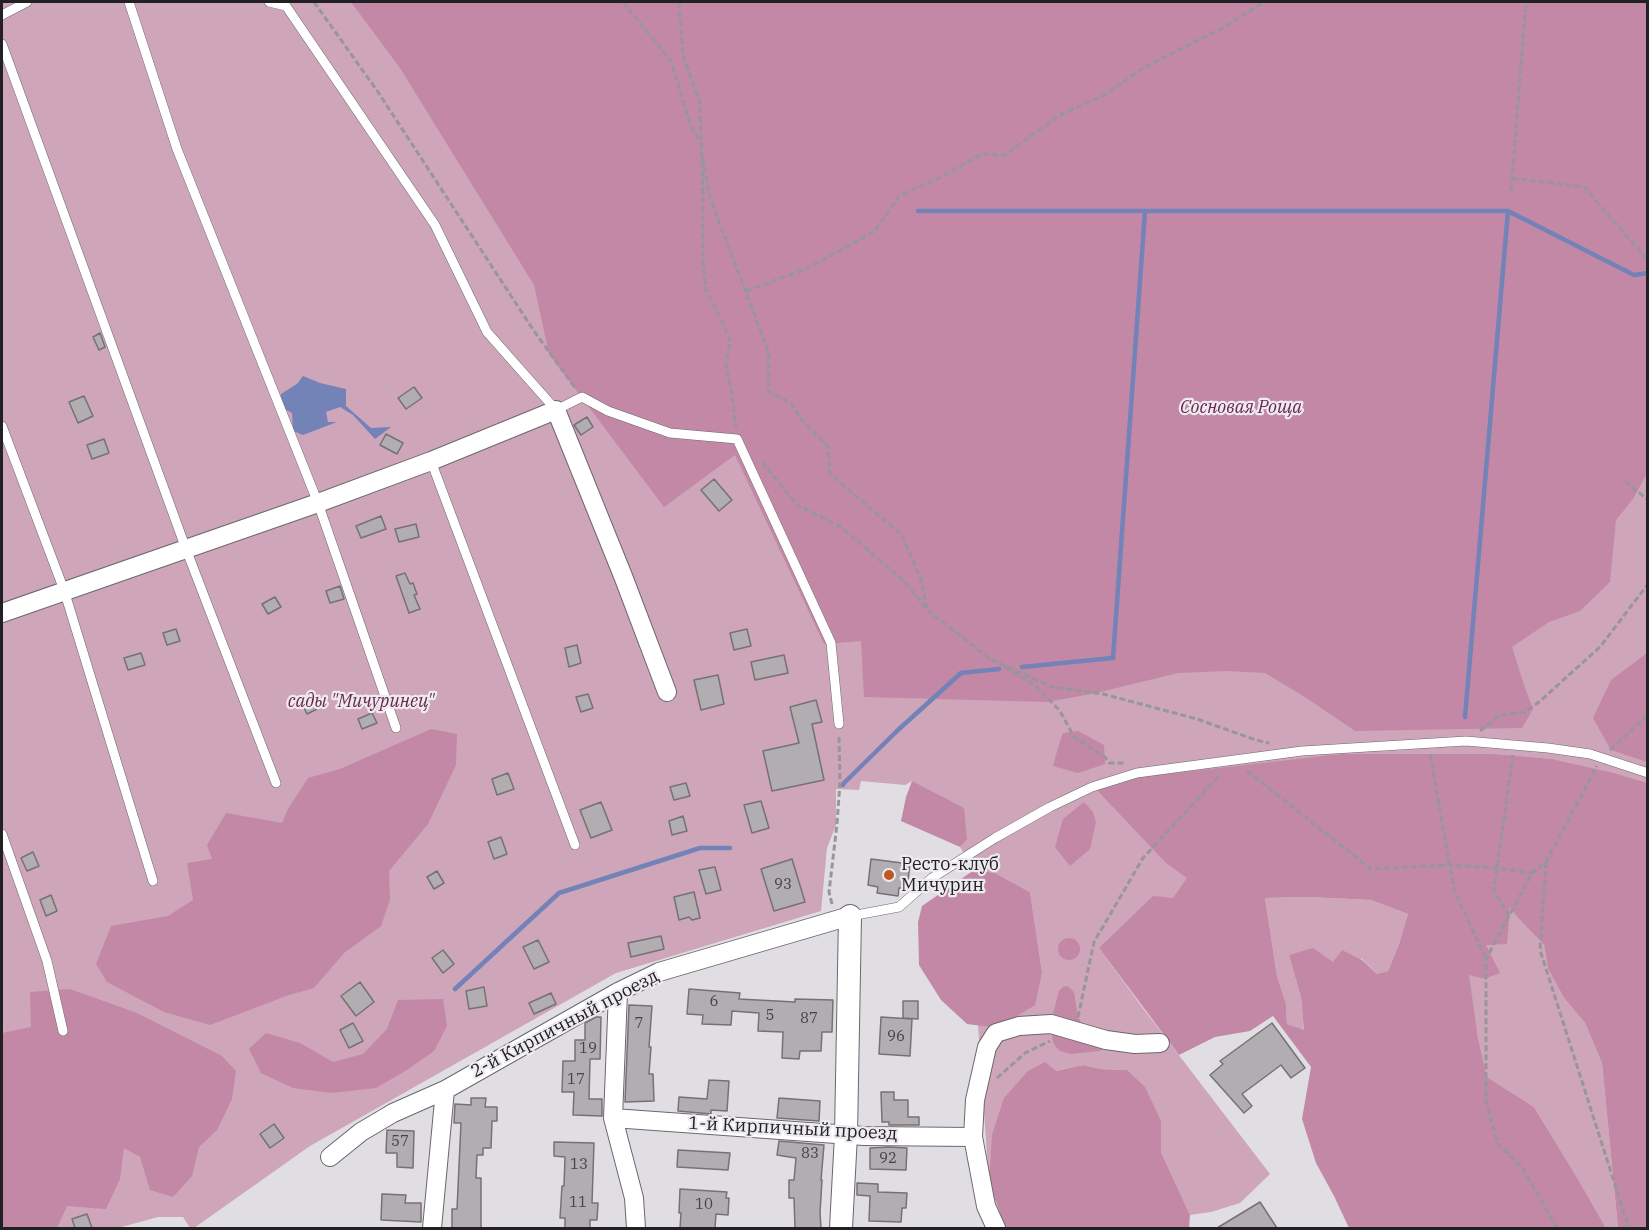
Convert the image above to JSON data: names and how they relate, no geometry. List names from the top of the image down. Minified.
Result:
{"streets":{"street":["2-й Кирпичный проезд","1-й Кирпичный проезд"]},"parks":["Сосновая Роща","сады \"Мичуринец\""],"places":["Ресто-клуб Мичурин"],"house_numbers":["93","6","5","87","7","96","19","17","57","83","92","13","11","10"]}
